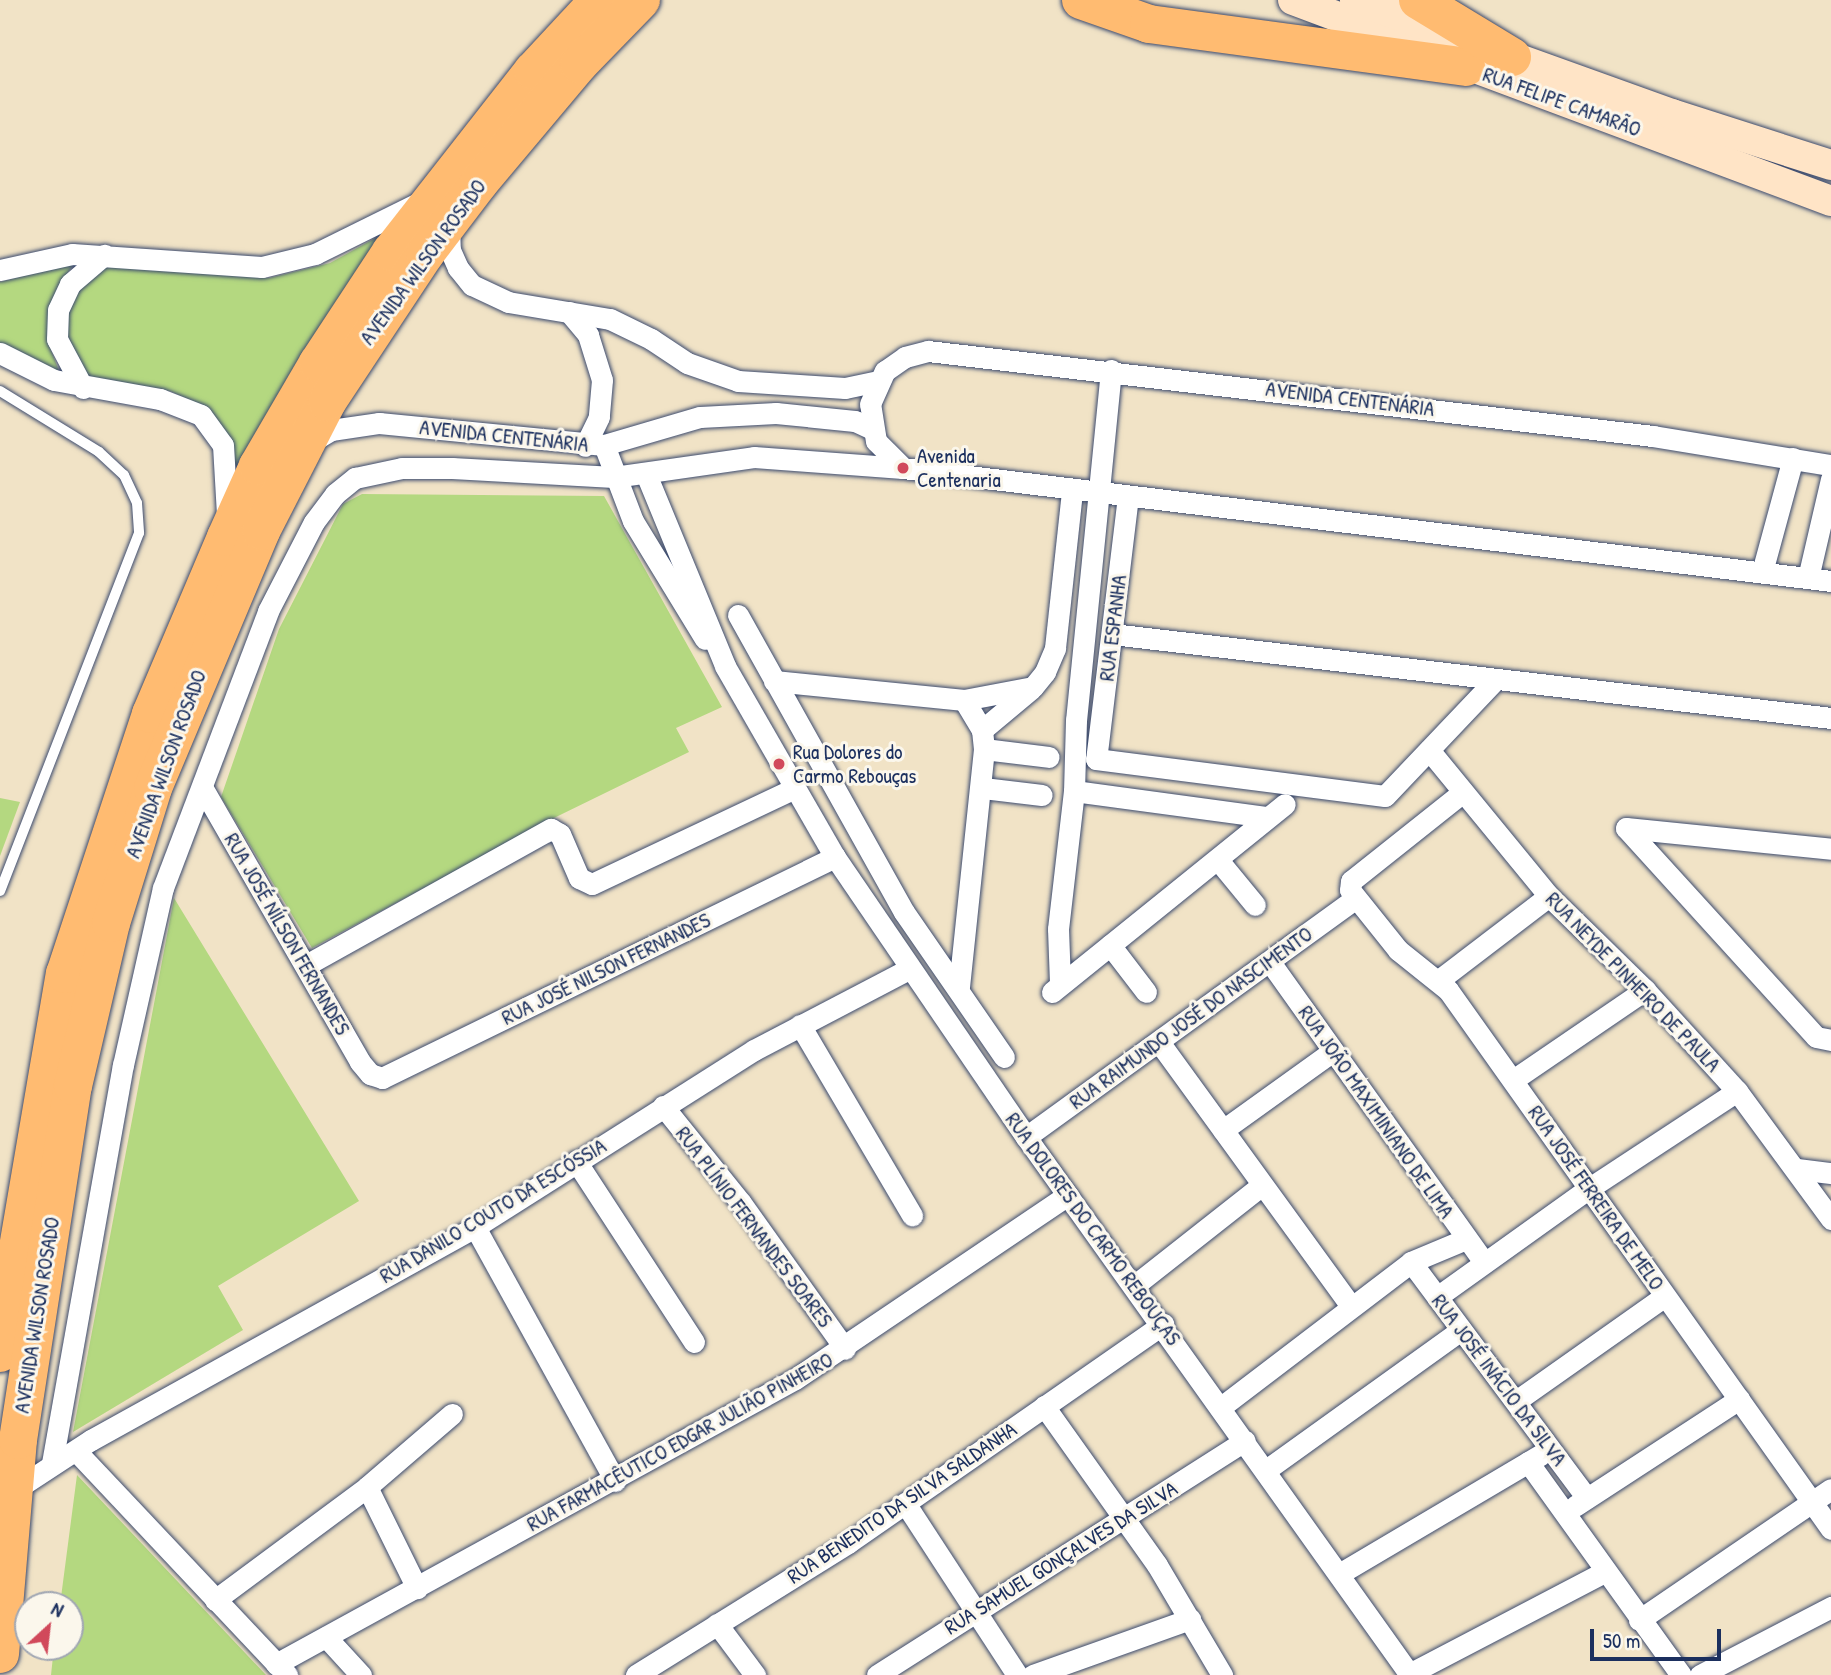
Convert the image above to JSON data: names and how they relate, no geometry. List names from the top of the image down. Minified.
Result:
{"streets":{"highway":["AVENIDA WILSON ROSADO"],"main road":["RUA FELIPE CAMARÃO"],"street":["AVENIDA CENTENÁRIA","RUA ESPANHA","RUA JOSÉ NÍLSON FERNANDES","RUA JOSÉ NILSON FERNANDES","RUA NEYDE PINHEIRO DE PAULA","RUA RAIMUNDO JOSÉ DO NASCIMENTO","RUA JOÃO MAXIMINIANO DE LIMA","RUA JOSÉ FERREIRA DE MELO","RUA DANILO COUTO DA ESCÓSSIA","RUA PLÍNIO FERNANDES SOARES","RUA DOLORES DO CARMO REBOUÇAS","RUA JOSÉ INÁCIO DA SILVA","RUA FARMACÊUTICO EDGAR JULIÃO PINHEIRO","RUA BENEDITO DA SILVA SALDANHA","RUA SAMUEL GONÇALVES DA SILVA"]},"crossings":[["AVENIDA WILSON ROSADO","AVENIDA CENTENÁRIA"],["AVENIDA WILSON ROSADO","RUA DANILO COUTO DA ESCÓSSIA"],["AVENIDA CENTENÁRIA","RUA DOLORES DO CARMO REBOUÇAS"],["RUA ESPANHA","RUA NEYDE PINHEIRO DE PAULA"],["RUA JOSÉ NÍLSON FERNANDES","RUA JOSÉ NILSON FERNANDES"],["RUA JOSÉ NILSON FERNANDES","RUA DOLORES DO CARMO REBOUÇAS"],["RUA NEYDE PINHEIRO DE PAULA","RUA RAIMUNDO JOSÉ DO NASCIMENTO"],["RUA RAIMUNDO JOSÉ DO NASCIMENTO","RUA JOÃO MAXIMINIANO DE LIMA"],["RUA RAIMUNDO JOSÉ DO NASCIMENTO","RUA JOSÉ FERREIRA DE MELO"],["RUA RAIMUNDO JOSÉ DO NASCIMENTO","RUA DOLORES DO CARMO REBOUÇAS"],["RUA DANILO COUTO DA ESCÓSSIA","RUA PLÍNIO FERNANDES SOARES"],["RUA DANILO COUTO DA ESCÓSSIA","RUA DOLORES DO CARMO REBOUÇAS"],["RUA PLÍNIO FERNANDES SOARES","RUA FARMACÊUTICO EDGAR JULIÃO PINHEIRO"],["RUA DOLORES DO CARMO REBOUÇAS","RUA FARMACÊUTICO EDGAR JULIÃO PINHEIRO"],["RUA DOLORES DO CARMO REBOUÇAS","RUA BENEDITO DA SILVA SALDANHA"],["RUA DOLORES DO CARMO REBOUÇAS","RUA SAMUEL GONÇALVES DA SILVA"]],"places":["Avenida Centenaria","Rua Dolores do Carmo Rebouças"],"scale_bar":"50 m","north":"top right"}
